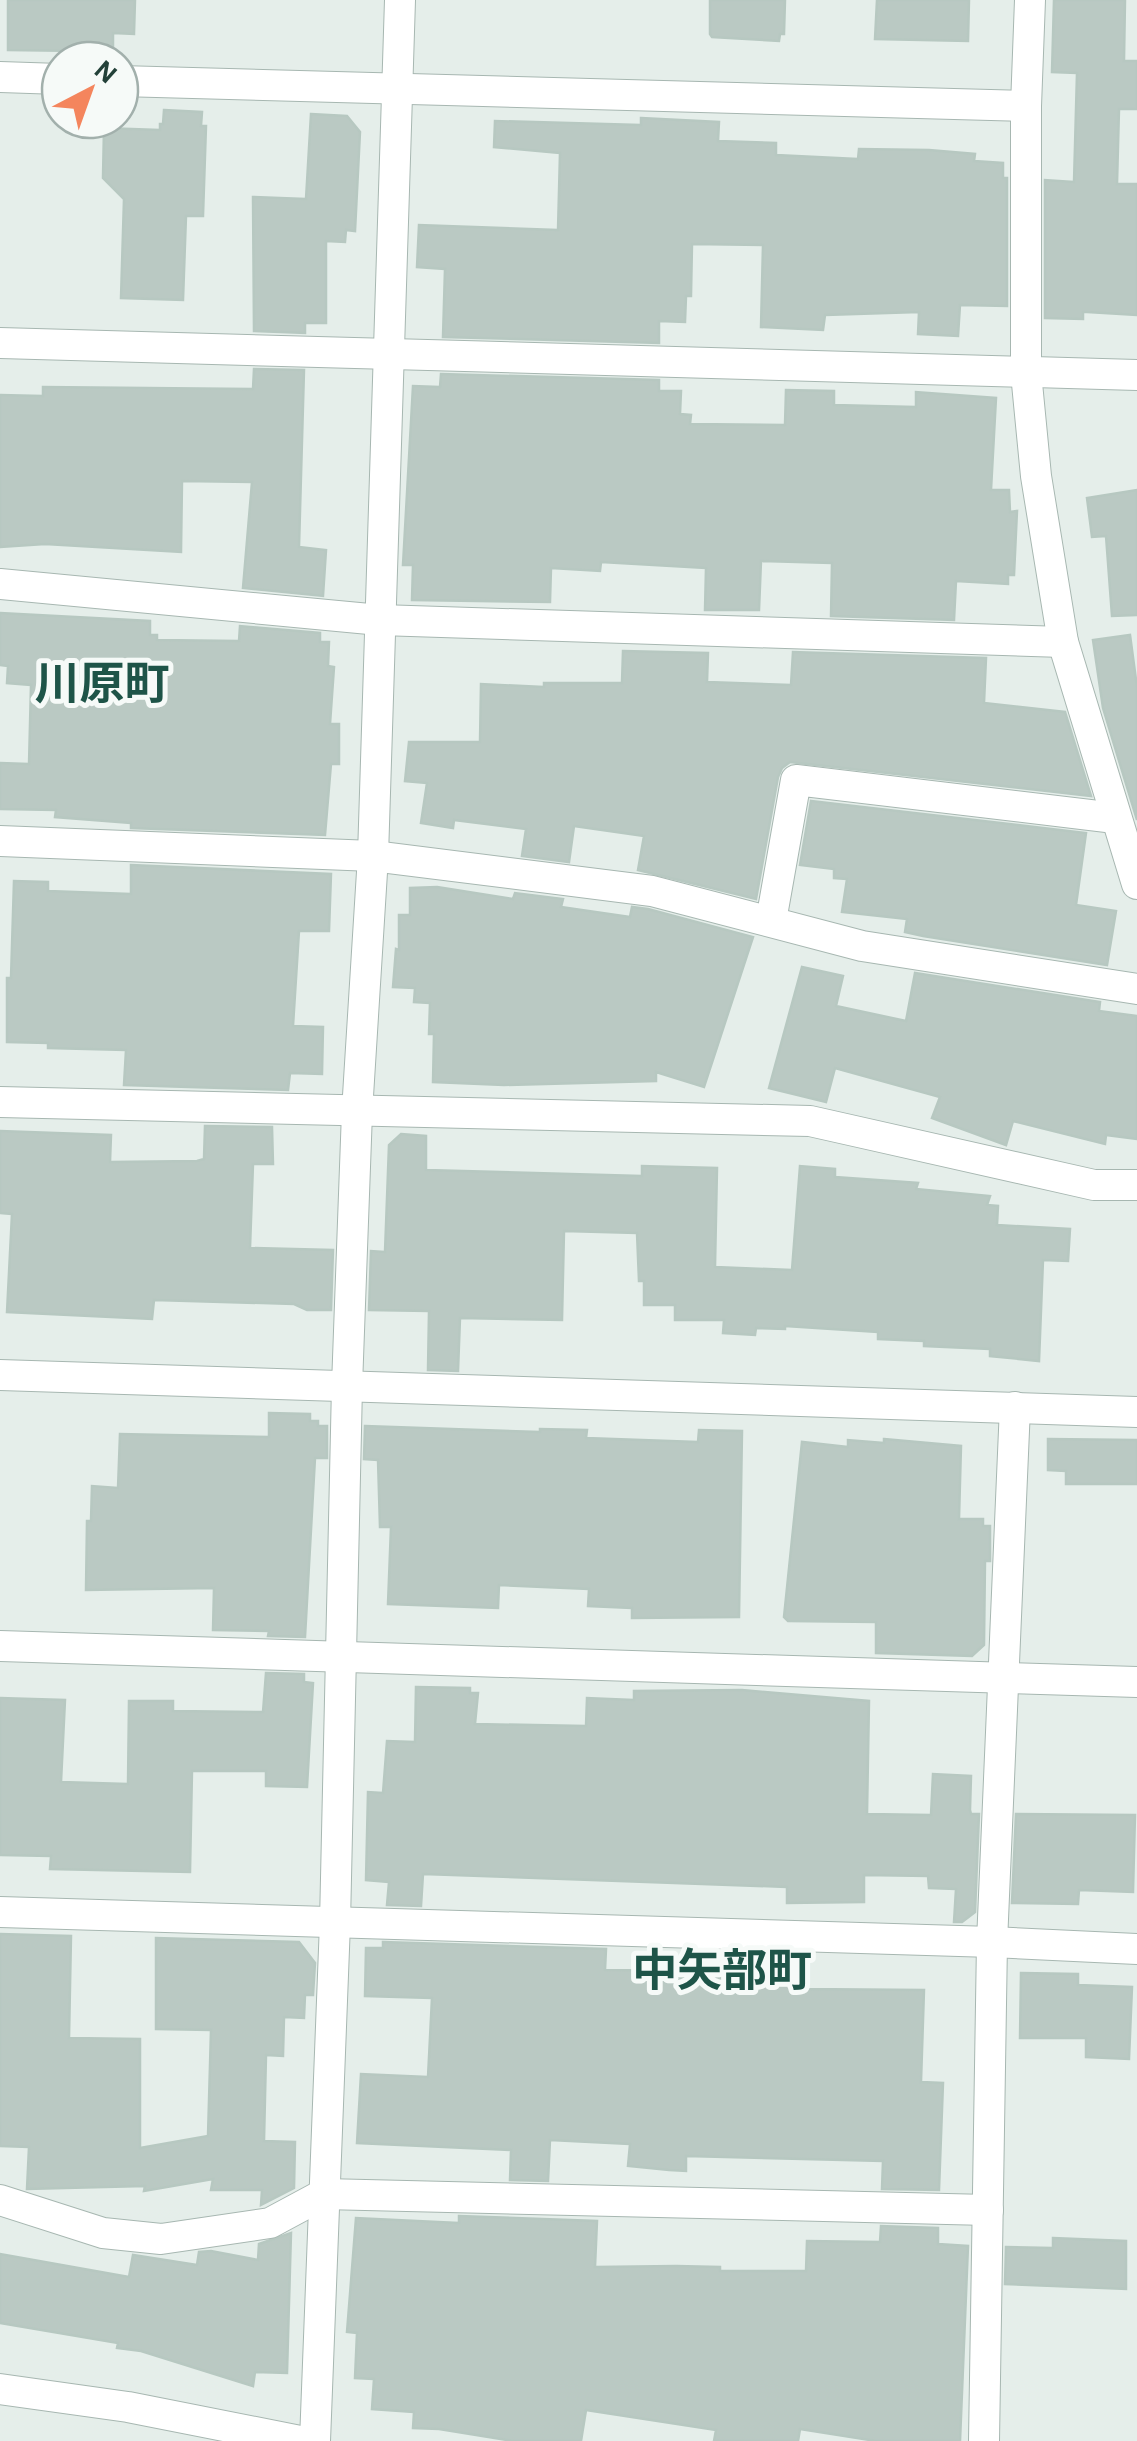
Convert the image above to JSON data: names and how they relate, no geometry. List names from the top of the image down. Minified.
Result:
{"districts":["川原町","中矢部町"],"north":"top right"}
